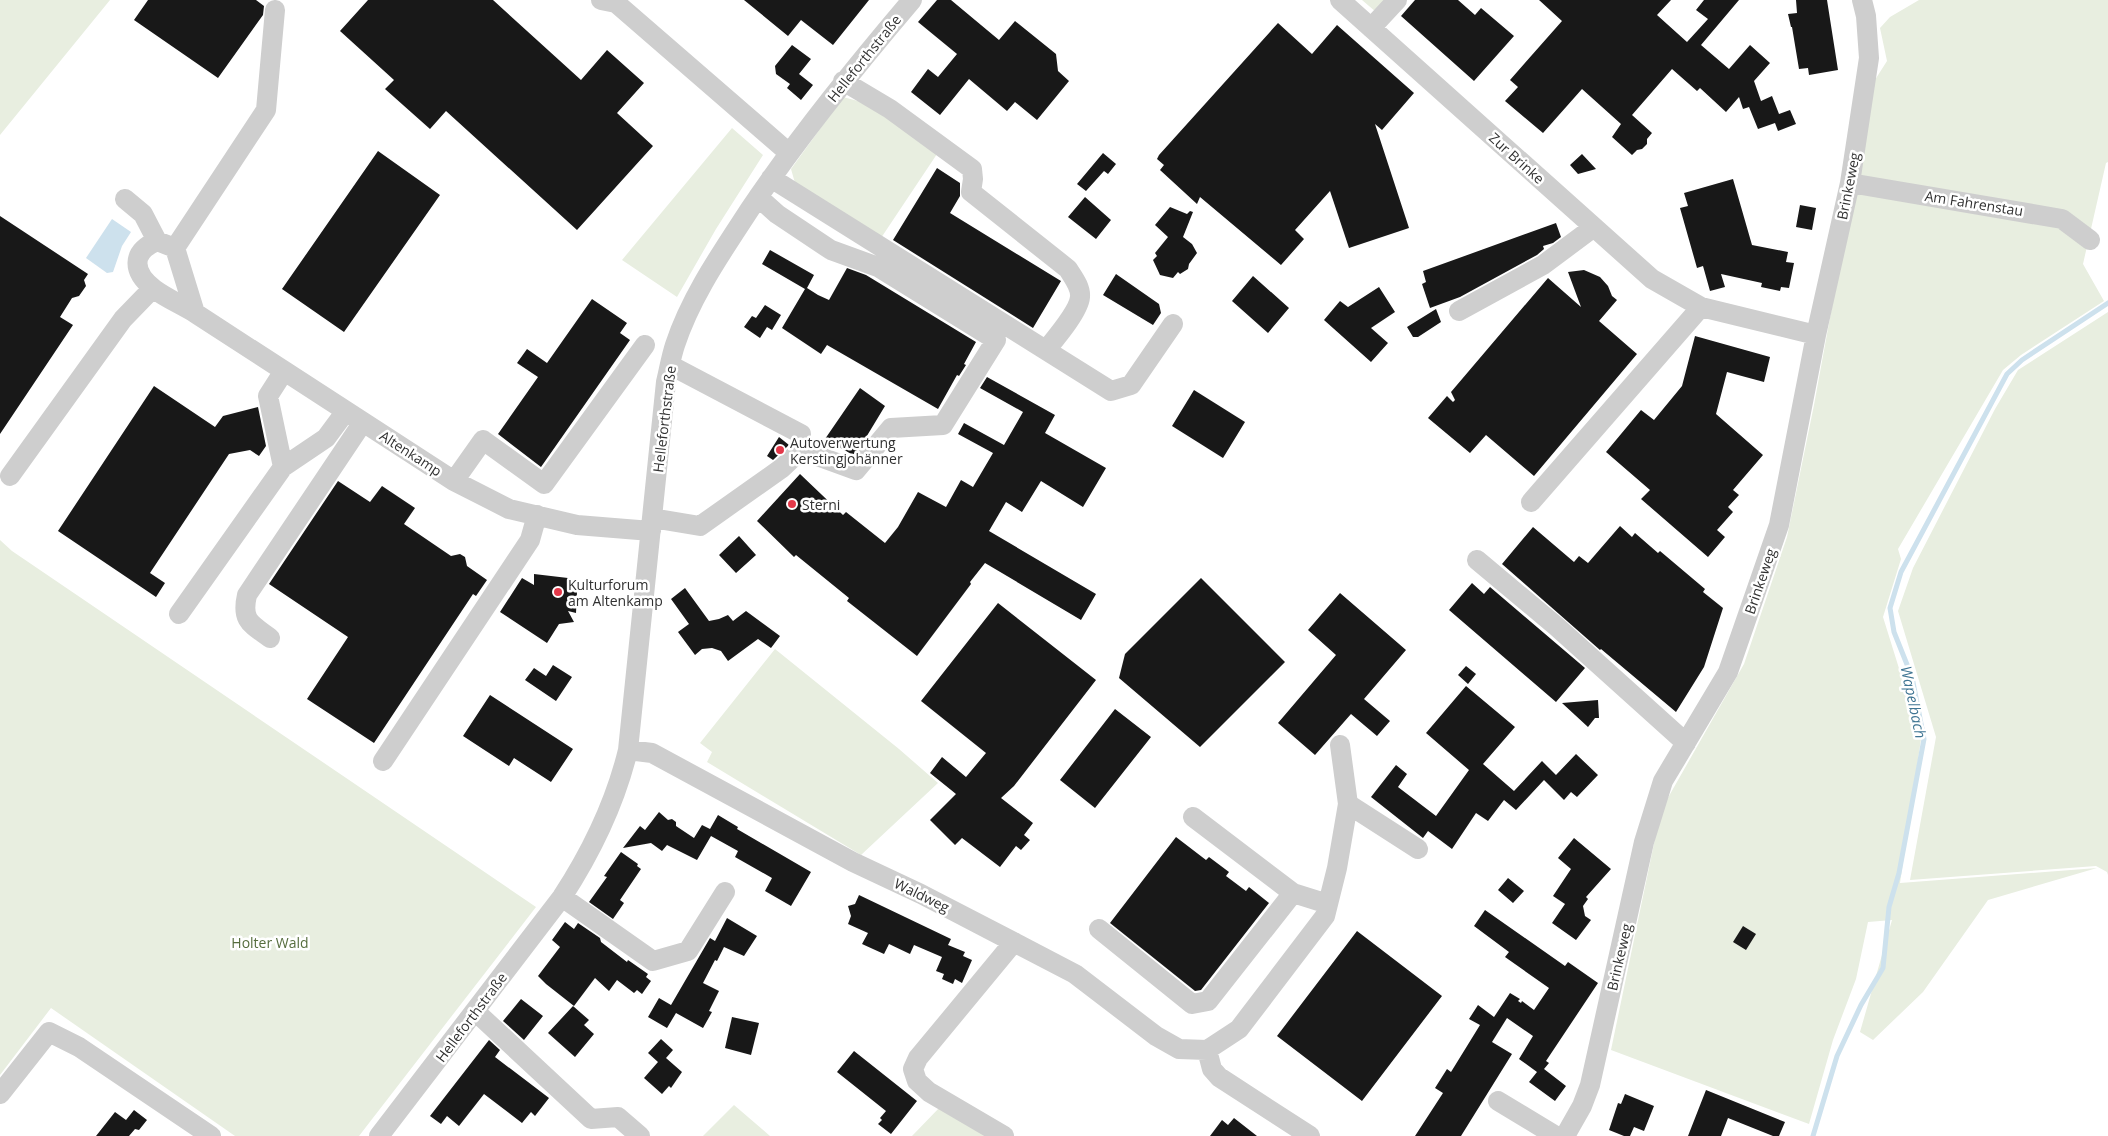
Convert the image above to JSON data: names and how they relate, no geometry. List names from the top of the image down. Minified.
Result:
{"streets":{"street":["Helleforthstraße","Zur Brinke","Brinkeweg","Am Fahrenstau","Altenkamp","Waldweg"]},"crossings":[["Helleforthstraße","Altenkamp"],["Helleforthstraße","Waldweg"],["Zur Brinke","Brinkeweg"],["Brinkeweg","Am Fahrenstau"]],"water":["Wapelbach"],"parks":["Holter Wald"],"places":["Autoverwertung Kerstingjohänner","Sterni","Kulturforum am Altenkamp"]}
